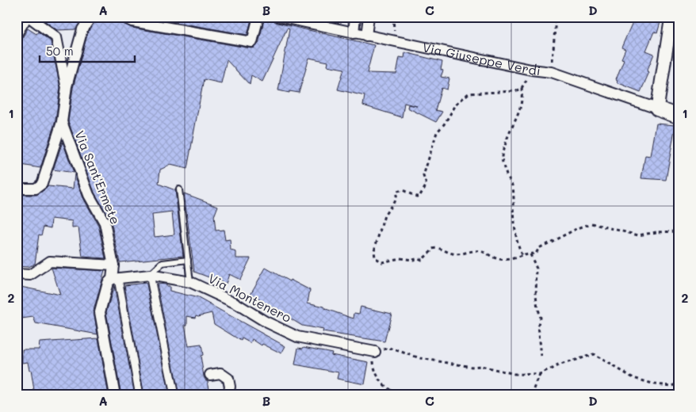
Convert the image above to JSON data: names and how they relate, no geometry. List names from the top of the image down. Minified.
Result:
{"streets":{"main road":["Via Giuseppe Verdi"],"street":["Via Sant'Ermete","Via Montenero"]},"crossings":[["Via Sant'Ermete","Via Montenero"]],"scale_bar":"50 m","grid":{"columns":["A","B","C","D"],"rows":["1","2"]}}
